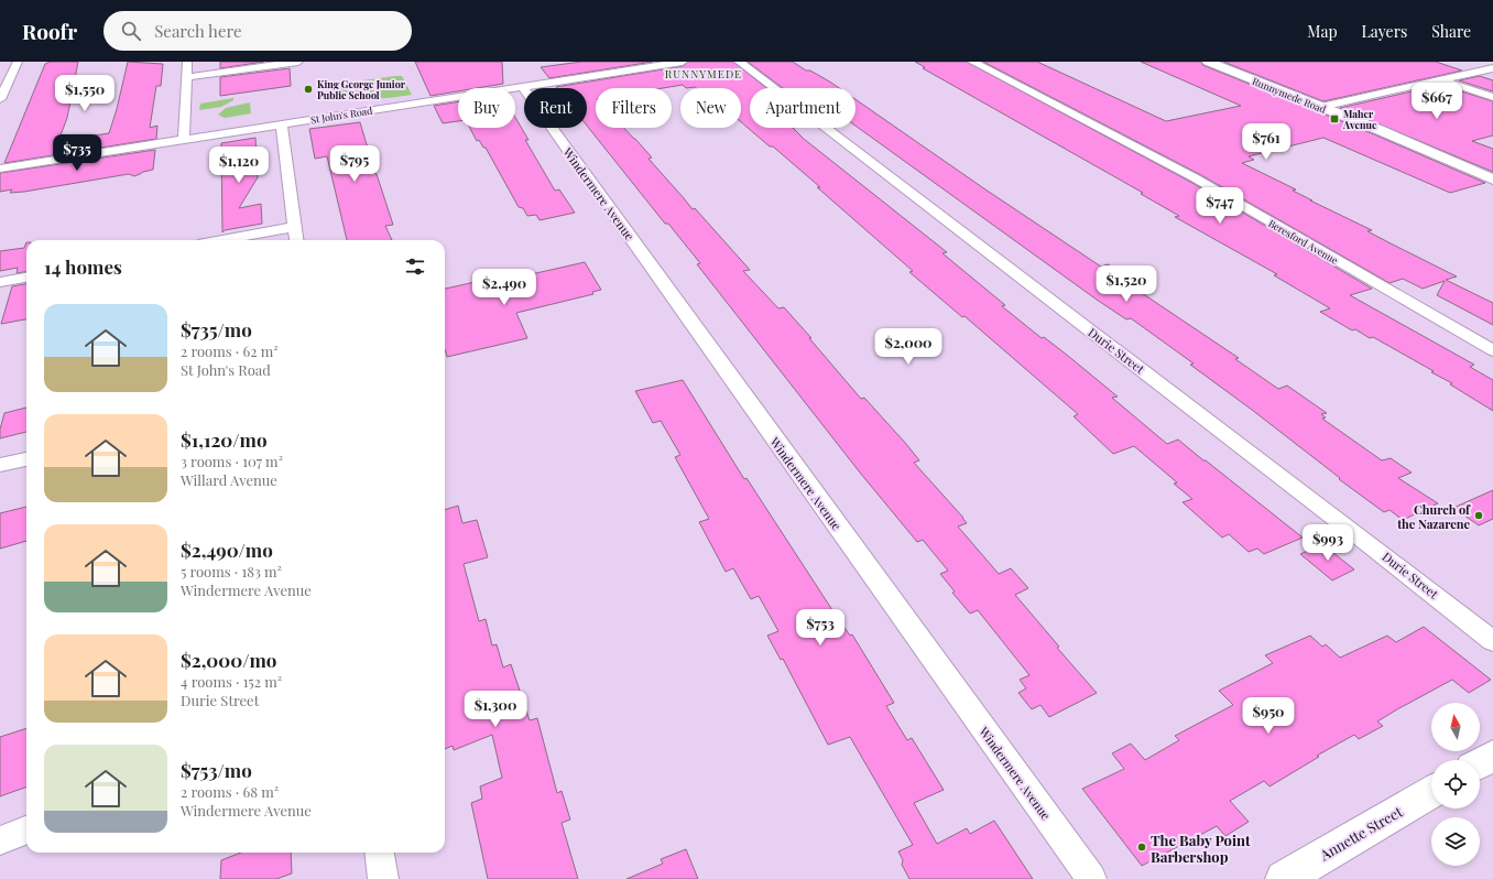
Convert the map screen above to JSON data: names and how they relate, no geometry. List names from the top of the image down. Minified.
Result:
{"streets":{"street":["Runnymede Road","St John's Road","Windermere Avenue","Beresford Avenue","Durie Street","Annette Street"]},"crossings":[["St John's Road","Windermere Avenue"]],"districts":["RUNNYMEDE"],"places":{"other":["King George Junior Public School","Church of the Nazarene","The Baby Point Barbershop"],"transit":["Maher Avenue"]},"north":"top","page":{"header":"Roofr","search":"Search here","nav":["Map","Layers","Share"],"price":["$1,550","$667","$761","$735","$795","$1,120","$747","$1,520","$2,490","$2,000","$993","$753","$1,300","$950"],"chip":["Buy","Rent","Filters","New","Apartment"],"heading":"14 homes","list":[{"name":"$735/mo","note":"2 rooms · 62 m² · St John's Road"},{"name":"$1,120/mo","note":"3 rooms · 107 m² · Willard Avenue"},{"name":"$2,490/mo","note":"5 rooms · 183 m² · Windermere Avenue"},{"name":"$2,000/mo","note":"4 rooms · 152 m² · Durie Street"},{"name":"$753/mo","note":"2 rooms · 68 m² · Windermere Avenue"}]}}
